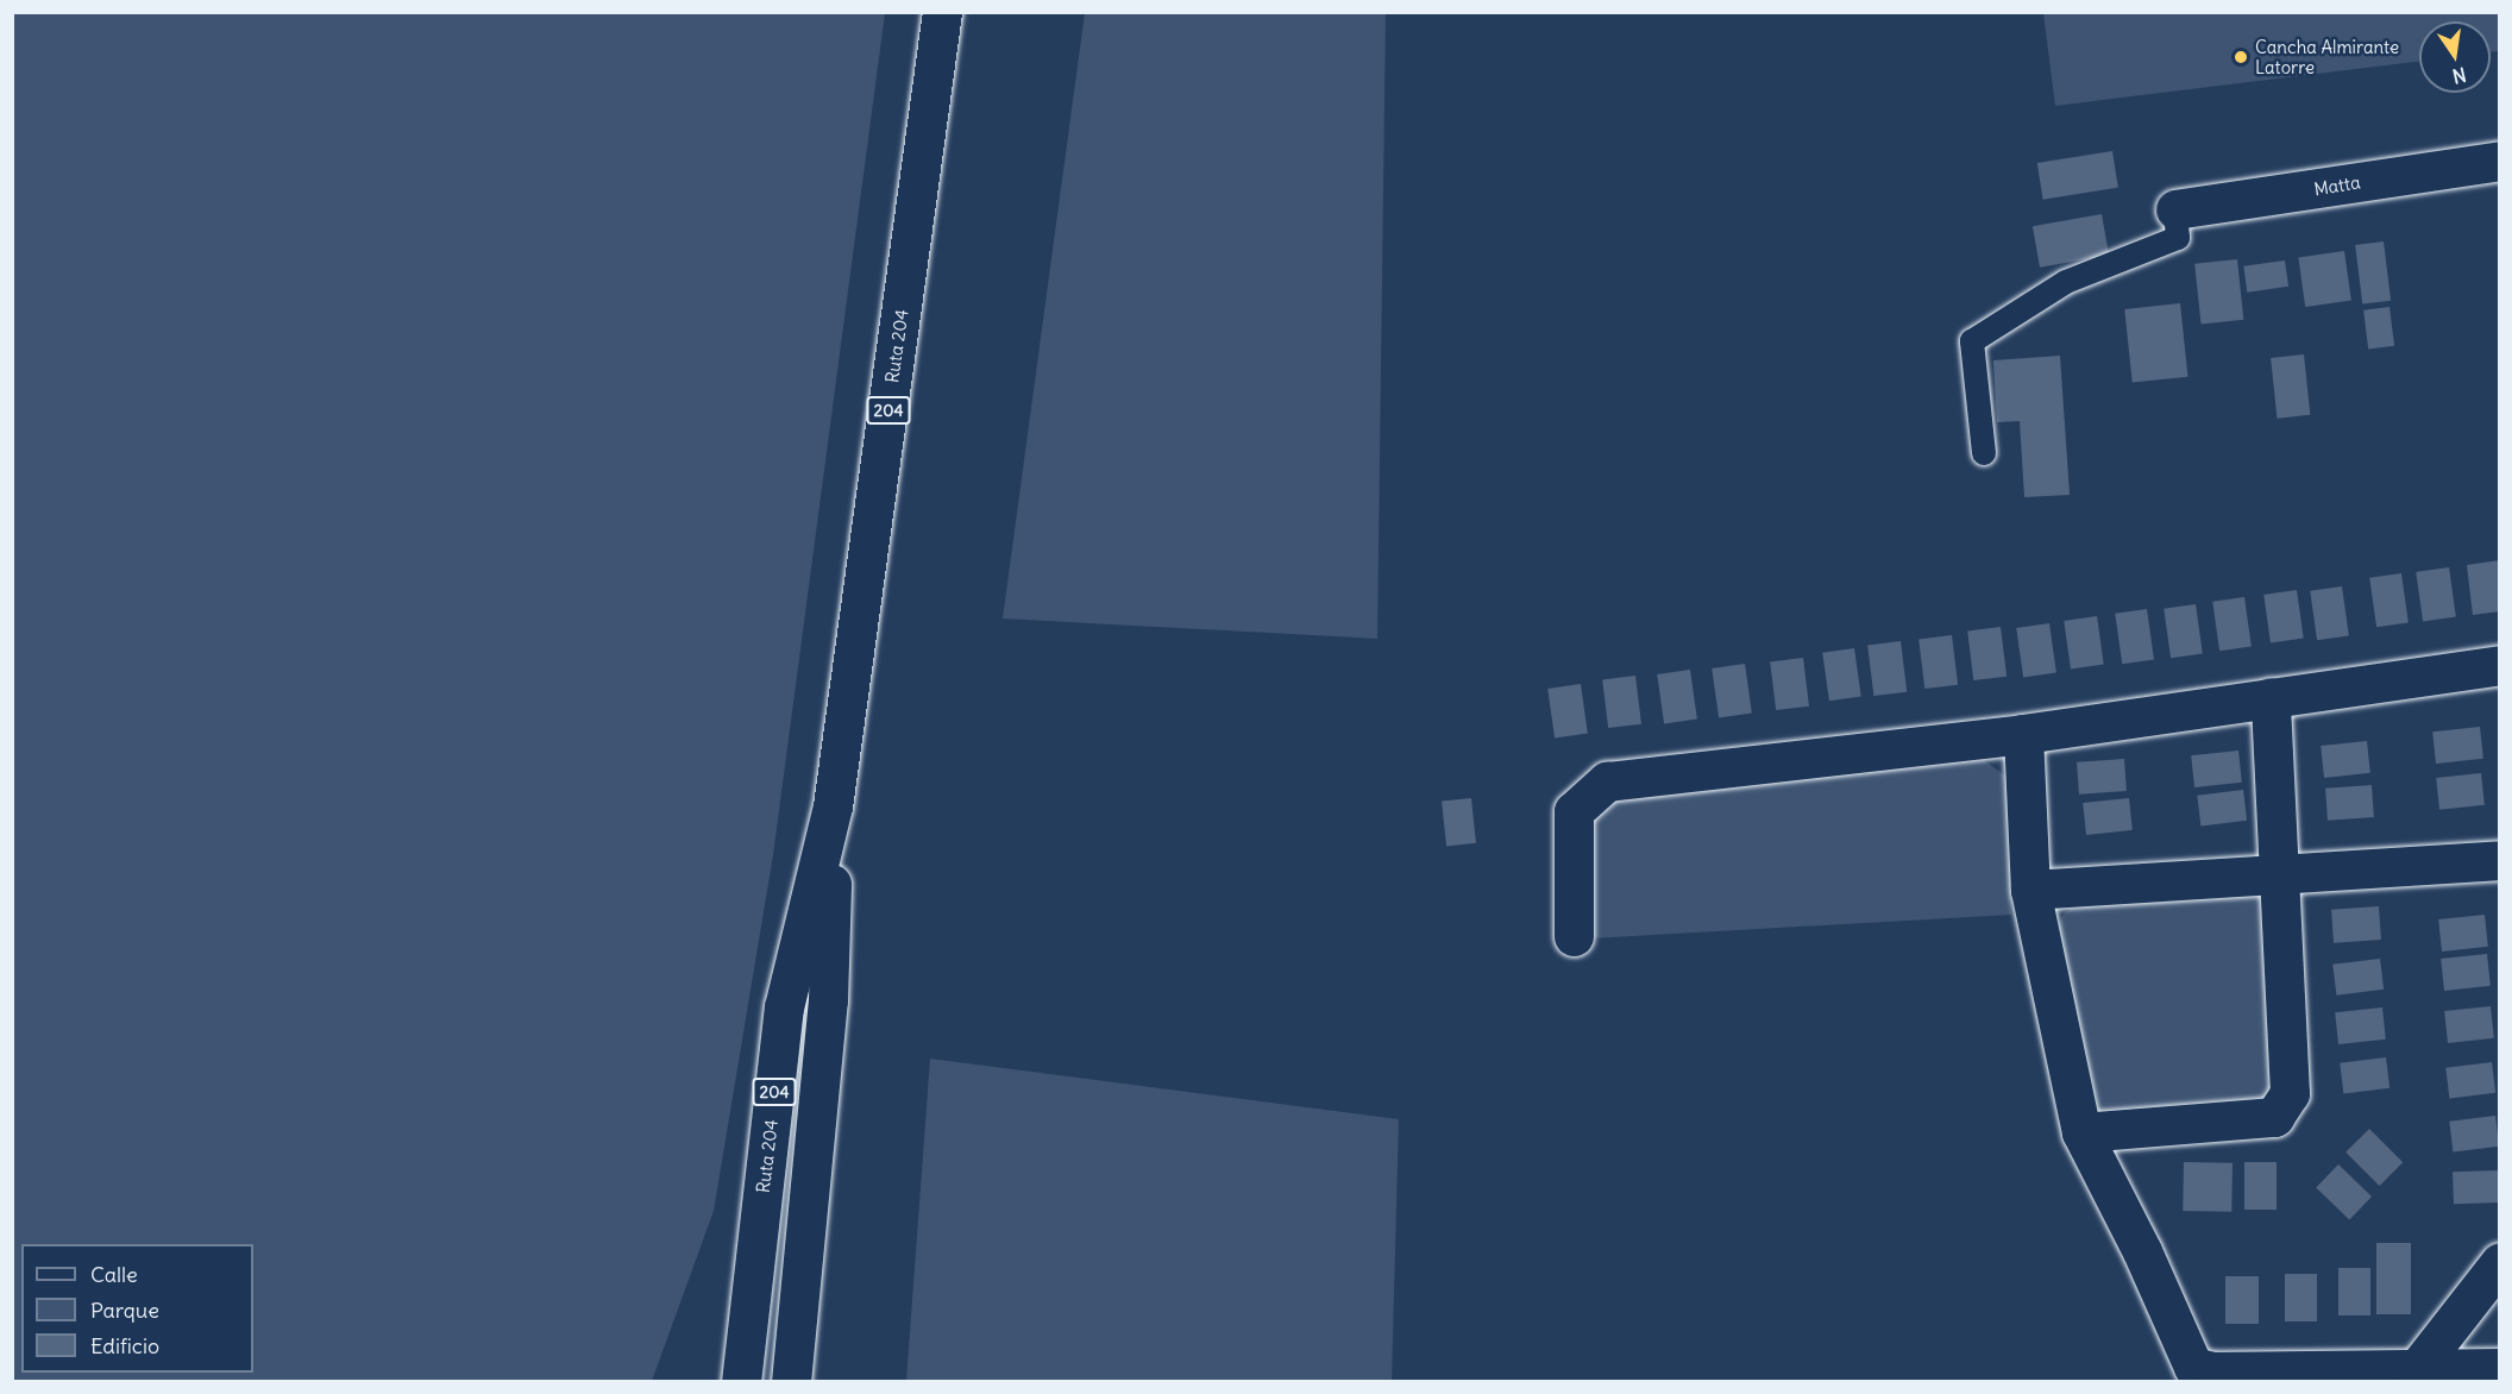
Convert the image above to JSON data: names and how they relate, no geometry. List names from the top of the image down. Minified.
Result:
{"streets":{"street":["Matta","Ruta 204","204"]},"places":["Cancha Almirante Latorre"],"legend":["Calle","Parque","Edificio"],"north":"bottom"}
